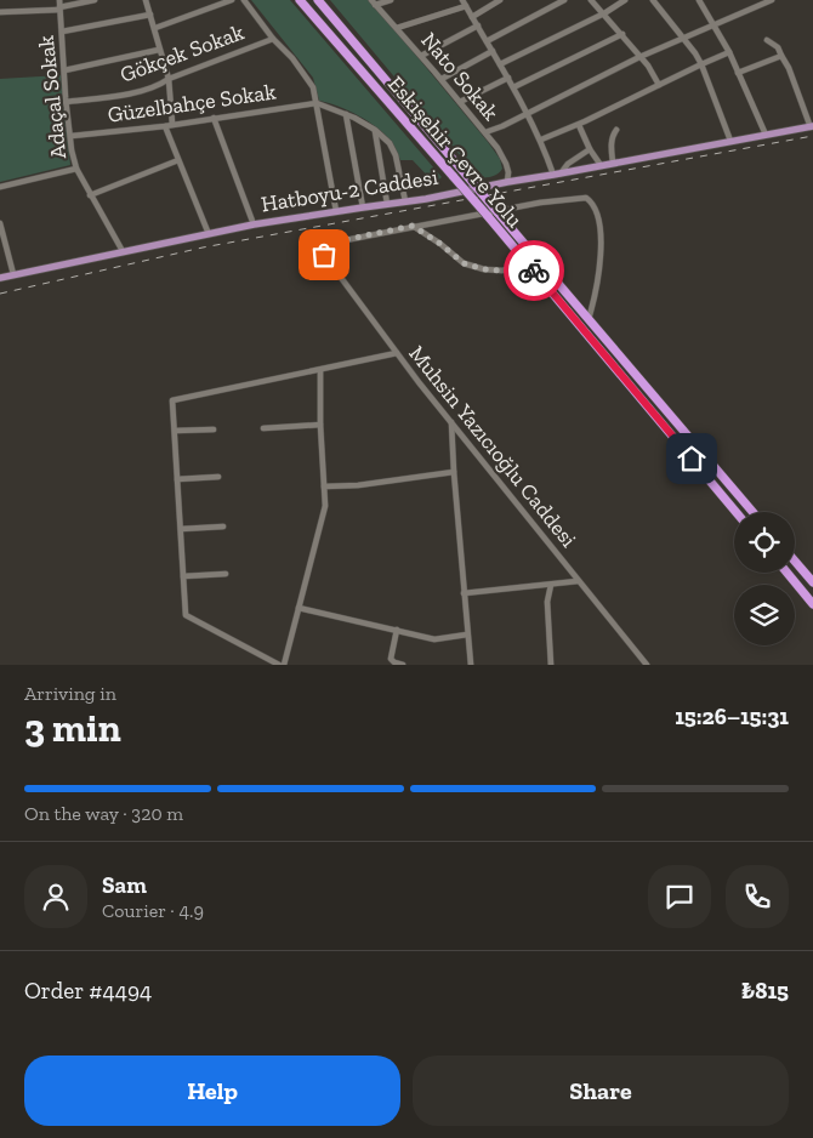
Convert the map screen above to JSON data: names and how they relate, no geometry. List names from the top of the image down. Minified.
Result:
{"streets":{"highway":["Eskişehir Çevre Yolu"],"main road":["Hatboyu-2 Caddesi"],"street":["Gökçek Sokak","Nato Sokak","Adaçal Sokak","Güzelbahçe Sokak","Muhsin Yazıcıoğlu Caddesi"]},"crossings":[["Gökçek Sokak","Adaçal Sokak"],["Nato Sokak","Hatboyu-2 Caddesi"],["Adaçal Sokak","Güzelbahçe Sokak"],["Adaçal Sokak","Hatboyu-2 Caddesi"]],"page":{"heading":["3 min","Arriving in","15:26–15:31"],"panel":["Sam","Courier · 4.9","Order #4494","₺815"],"bar":"On the way · 320 m","buttons":["Help","Share"]}}
